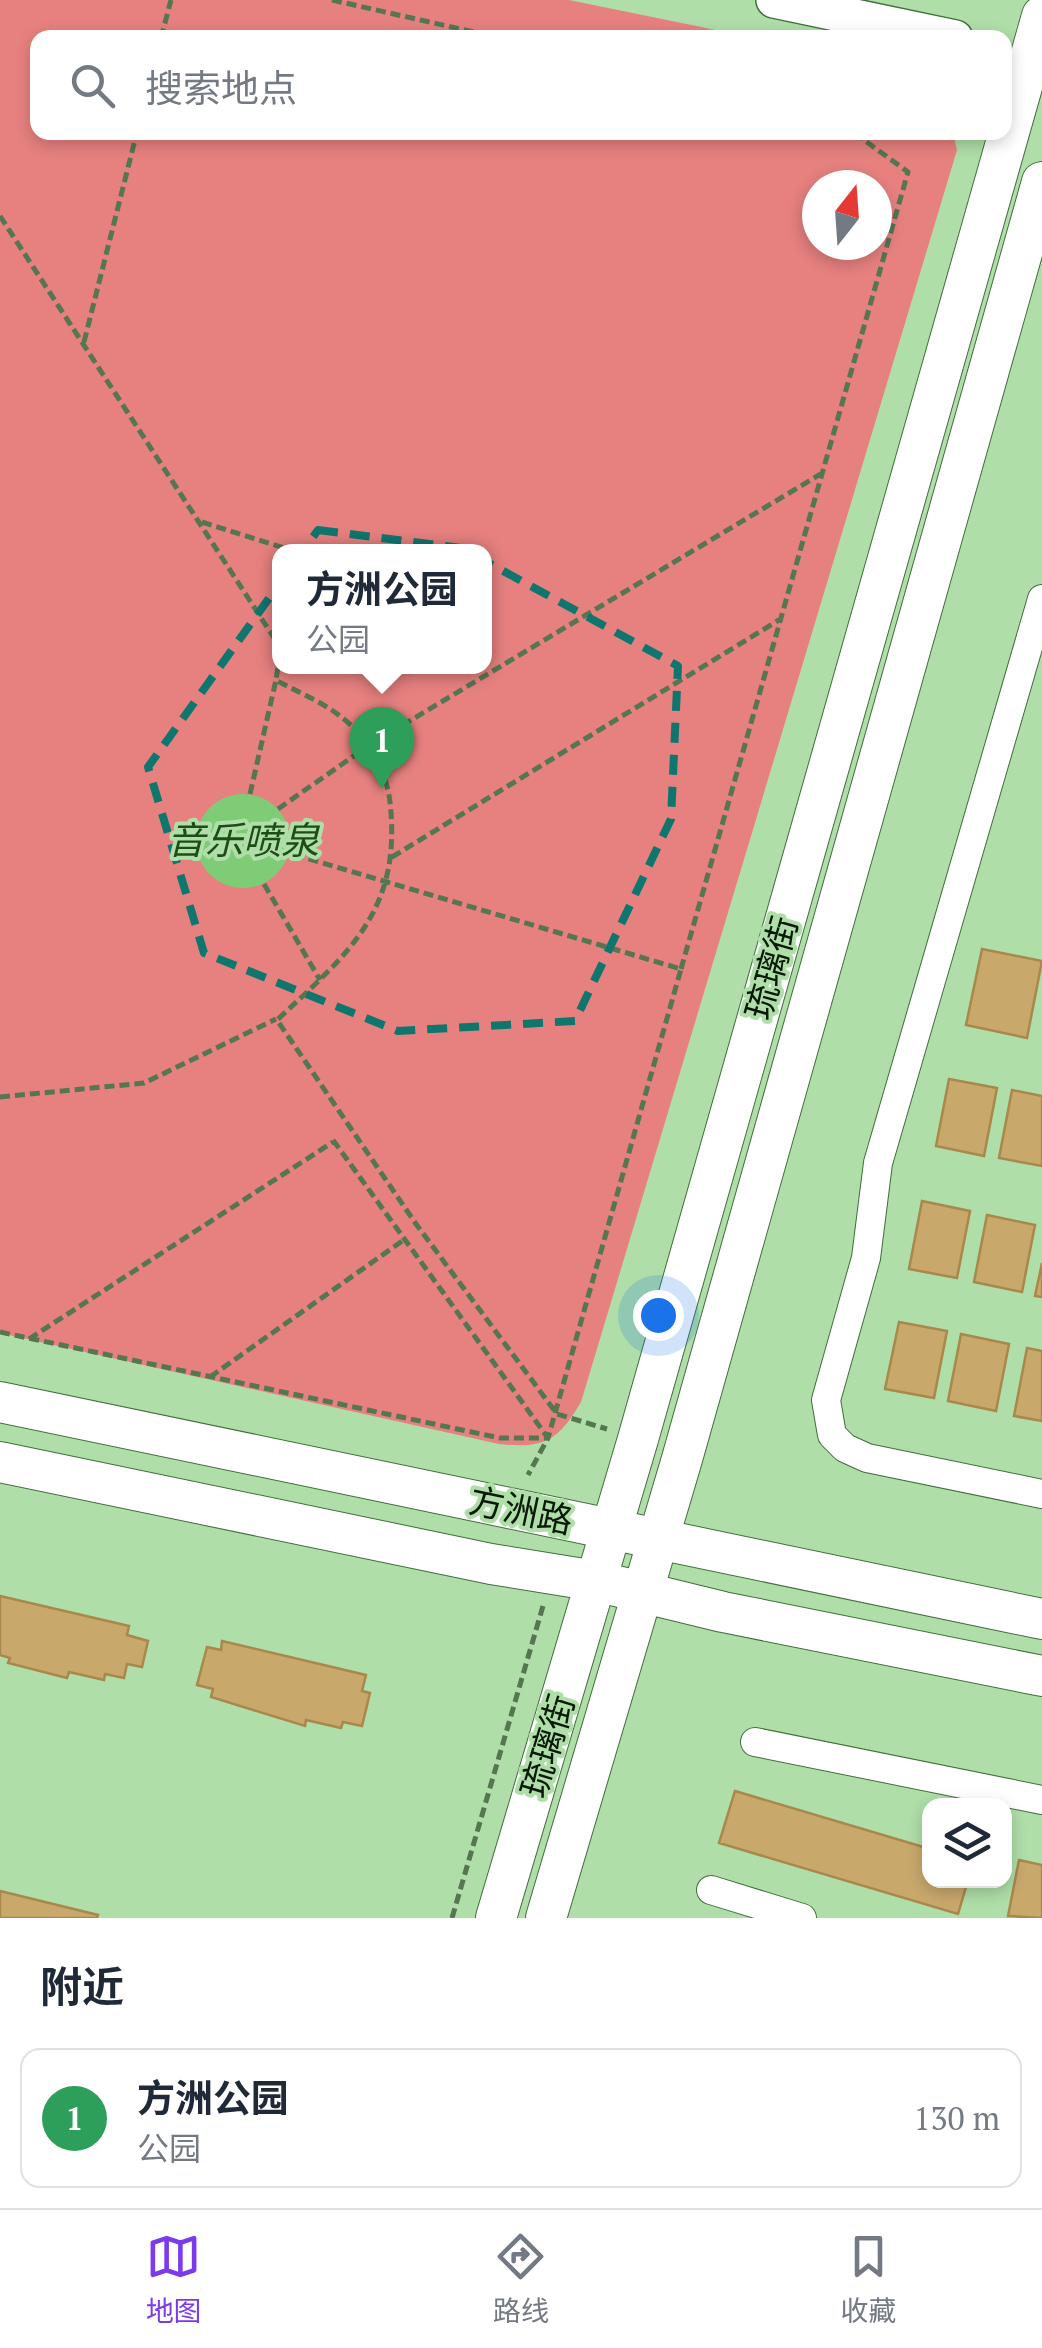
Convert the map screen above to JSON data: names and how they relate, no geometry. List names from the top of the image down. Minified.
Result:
{"streets":{"main road":["琉璃街","方洲路"]},"crossings":[["琉璃街","方洲路"]],"water":["音乐喷泉"],"north":"top","page":{"search":"搜索地点","popup":["方洲公园","公园"],"pins":"1","heading":"附近","list":[{"mark":"1","name":"方洲公园","note":"公园","value":"130 m"}],"nav":["地图","路线","收藏"]}}
